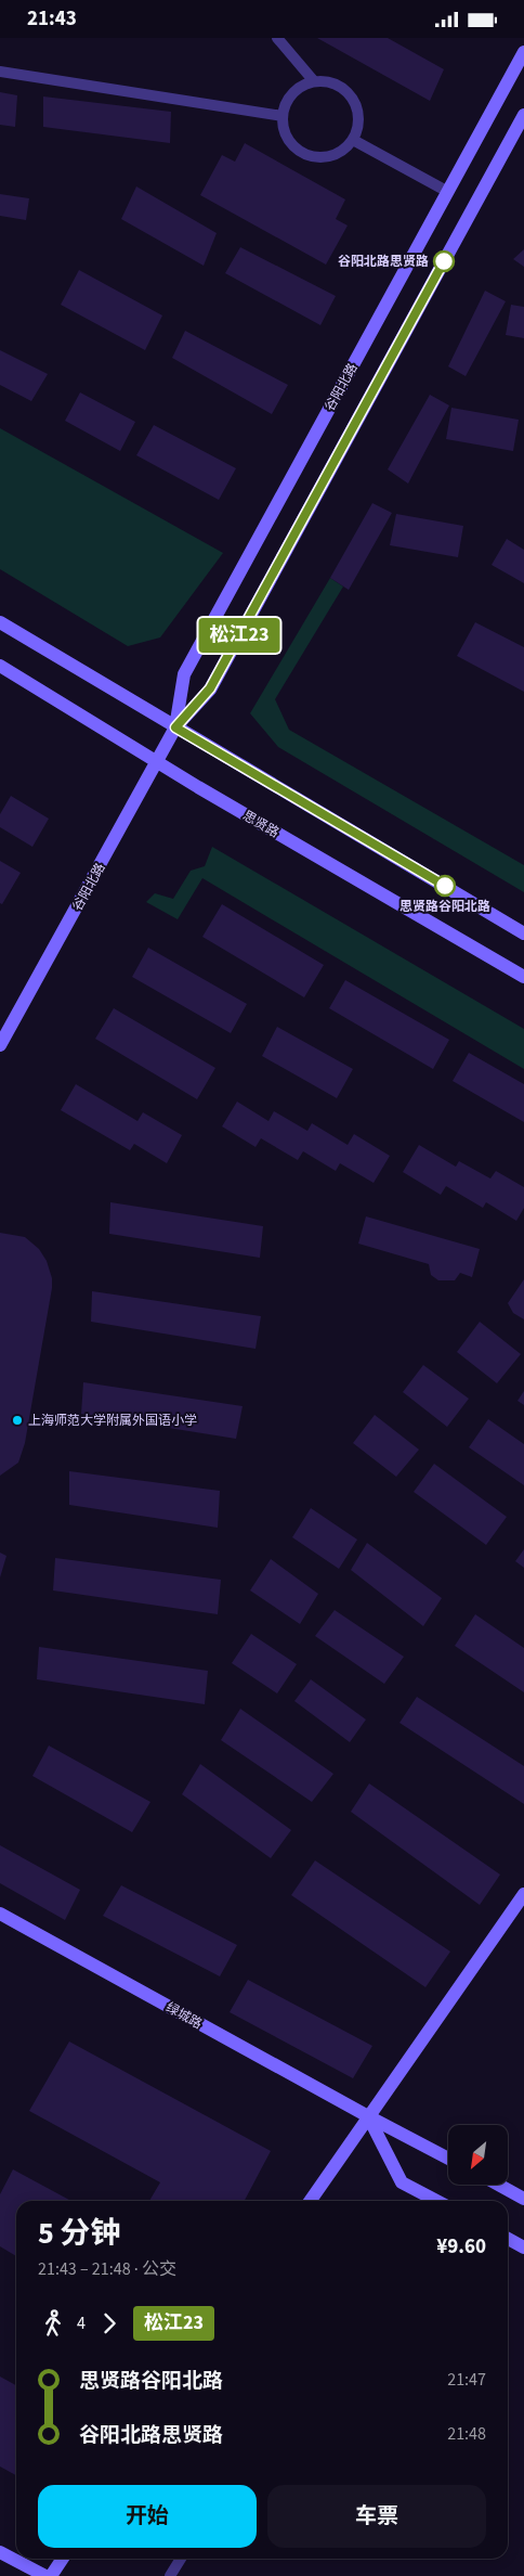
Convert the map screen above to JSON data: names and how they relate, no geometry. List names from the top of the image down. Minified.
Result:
{"streets":{"main road":["谷阳北路","思贤路","绿城路"]},"crossings":[["谷阳北路","思贤路"]],"places":["谷阳北路思贤路","思贤路谷阳北路","上海师范大学附属外国语小学"],"lines":["bus line 松江23"],"north":"bottom left","page":{"status":"21:43","on_map":"松江23","heading":["5 分钟","21:43 – 21:48 · 公交","¥9.60"],"legs":["4","松江23"],"list":[{"name":"思贤路谷阳北路","value":"21:47"},{"name":"谷阳北路思贤路","value":"21:48"}],"buttons":["开始","车票"]}}
